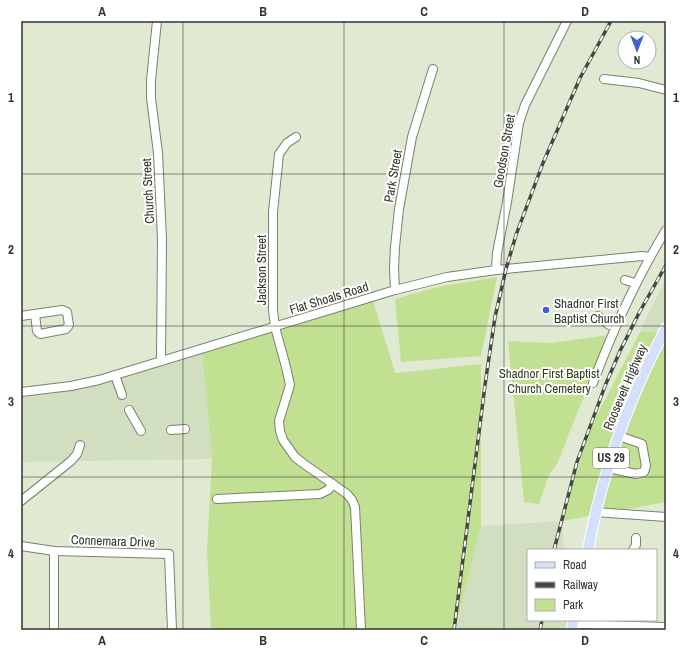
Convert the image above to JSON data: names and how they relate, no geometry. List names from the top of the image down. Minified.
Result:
{"streets":{"main road":["Roosevelt Highway","US 29"],"street":["Goodson Street","Park Street","Church Street","Jackson Street","Flat Shoals Road","Connemara Drive"]},"crossings":[["Goodson Street","Flat Shoals Road"],["Park Street","Flat Shoals Road"],["Church Street","Flat Shoals Road"],["Jackson Street","Flat Shoals Road"]],"parks":["Shadnor First Baptist Church Cemetery"],"places":["Shadnor First Baptist Church"],"legend":["Road","Railway","Park"],"north":"bottom","grid":{"columns":["A","B","C","D"],"rows":["1","2","3","4"]}}
